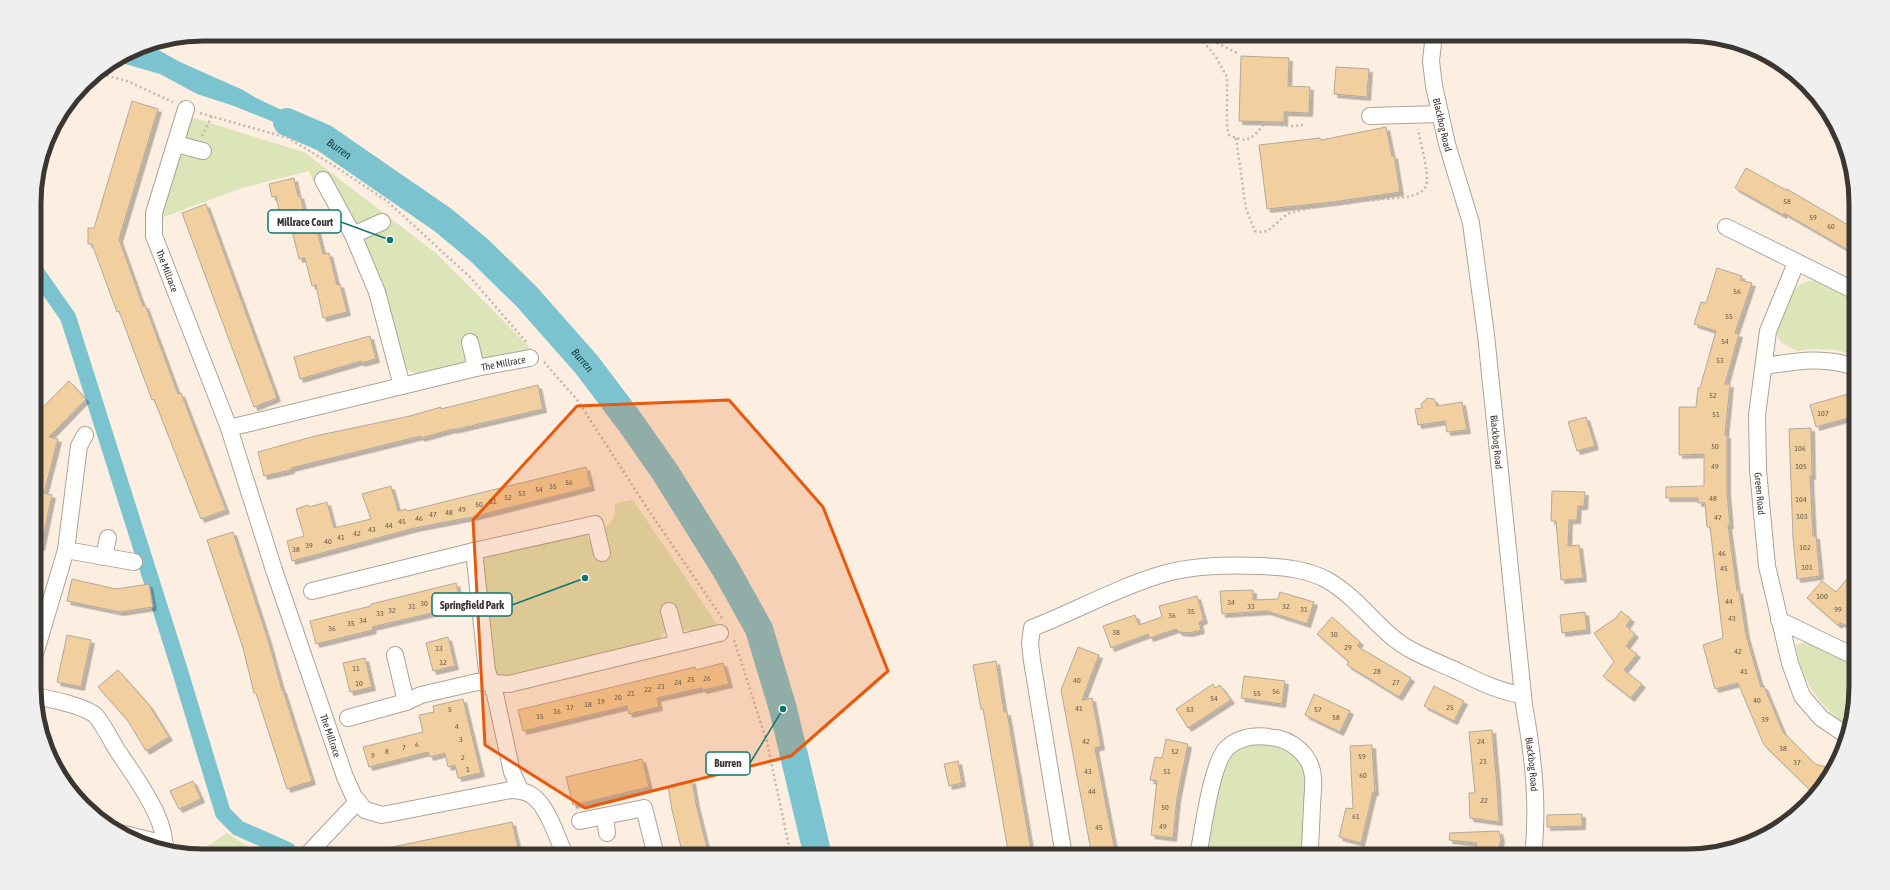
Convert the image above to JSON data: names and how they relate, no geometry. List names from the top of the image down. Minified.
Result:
{"streets":{"street":["Blackbog Road","The Millrace","Green Road"]},"water":["Burren"],"places":["Millrace Court","Springfield Park","Burren"],"house_numbers":["58","59","60","56","55","54","53","52","107","51","50","106","49","105","56","55","54","53","52","48","104","51","50","49","48","47","103","47","46","45","44","43","42","41","40","39","102","38","46","101","45","100","44","34","30","31","33","32","31","99","32","35","33","36","43","34","35","36","38","30","29","13","42","12","11","28","41","26","25","40","24","27","10","23","22","56","21","55","20","54","40","19","18","17","25","41","5","53","57","16","15","58","39","4","3","42","24","6","7","38","8","52","9","59","2","23","37","1","43","51","60","44","22","50","61","49","45"]}
